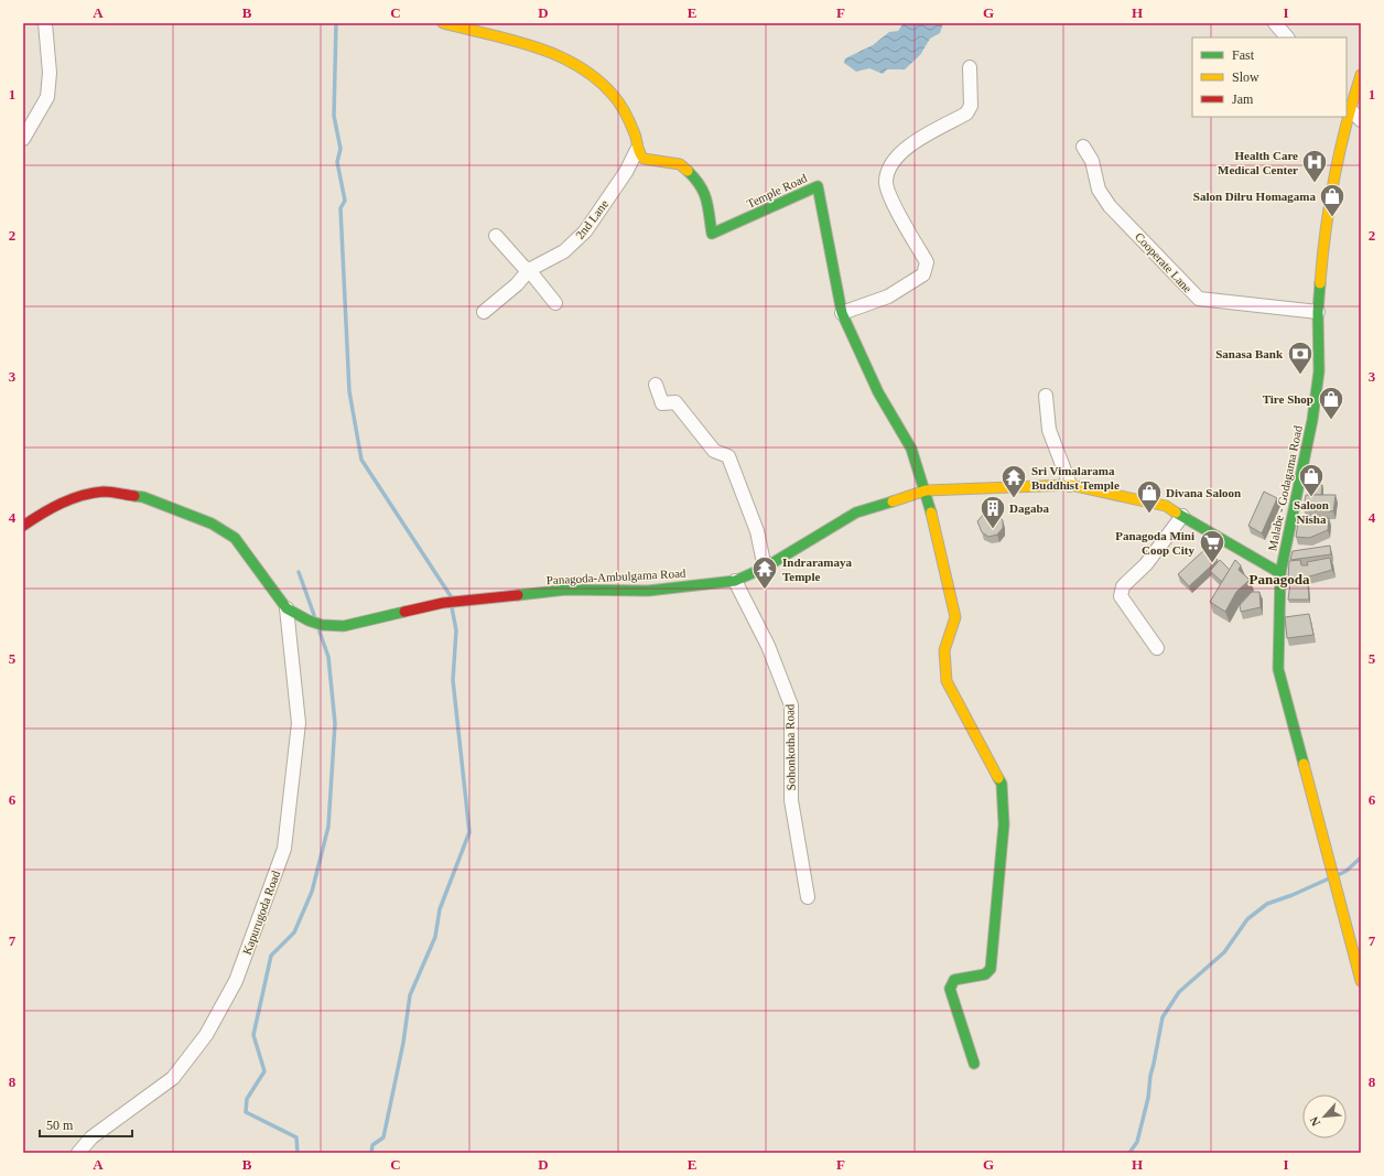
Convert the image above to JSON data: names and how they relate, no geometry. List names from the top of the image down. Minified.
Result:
{"streets":{"main road":["Temple Road","Malabe - Godagama Road","Panagoda-Ambulgama Road"],"street":["2nd Lane","Cooperate Lane","Sohonkotha Road","Kapurugoda Road"]},"crossings":[["Temple Road","2nd Lane"],["Temple Road","Panagoda-Ambulgama Road"],["Cooperate Lane","Malabe - Godagama Road"],["Malabe - Godagama Road","Panagoda-Ambulgama Road"],["Panagoda-Ambulgama Road","Sohonkotha Road"],["Panagoda-Ambulgama Road","Kapurugoda Road"]],"districts":["Panagoda"],"places":{"hospital":["Health Care Medical Center"],"shop":["Salon Dilru Homagama","Tire Shop","Saloon Nisha","Divana Saloon"],"bank":["Sanasa Bank"],"temple":["Sri Vimalarama Buddhist Temple","Indraramaya Temple"],"building":["Dagaba"],"supermarket":["Panagoda Mini Coop City"]},"legend":["Fast","Slow","Jam"],"scale_bar":"50 m","north":"bottom left","grid":{"columns":["A","B","C","D","E","F","G","H","I"],"rows":["1","2","3","4","5","6","7","8"]}}
